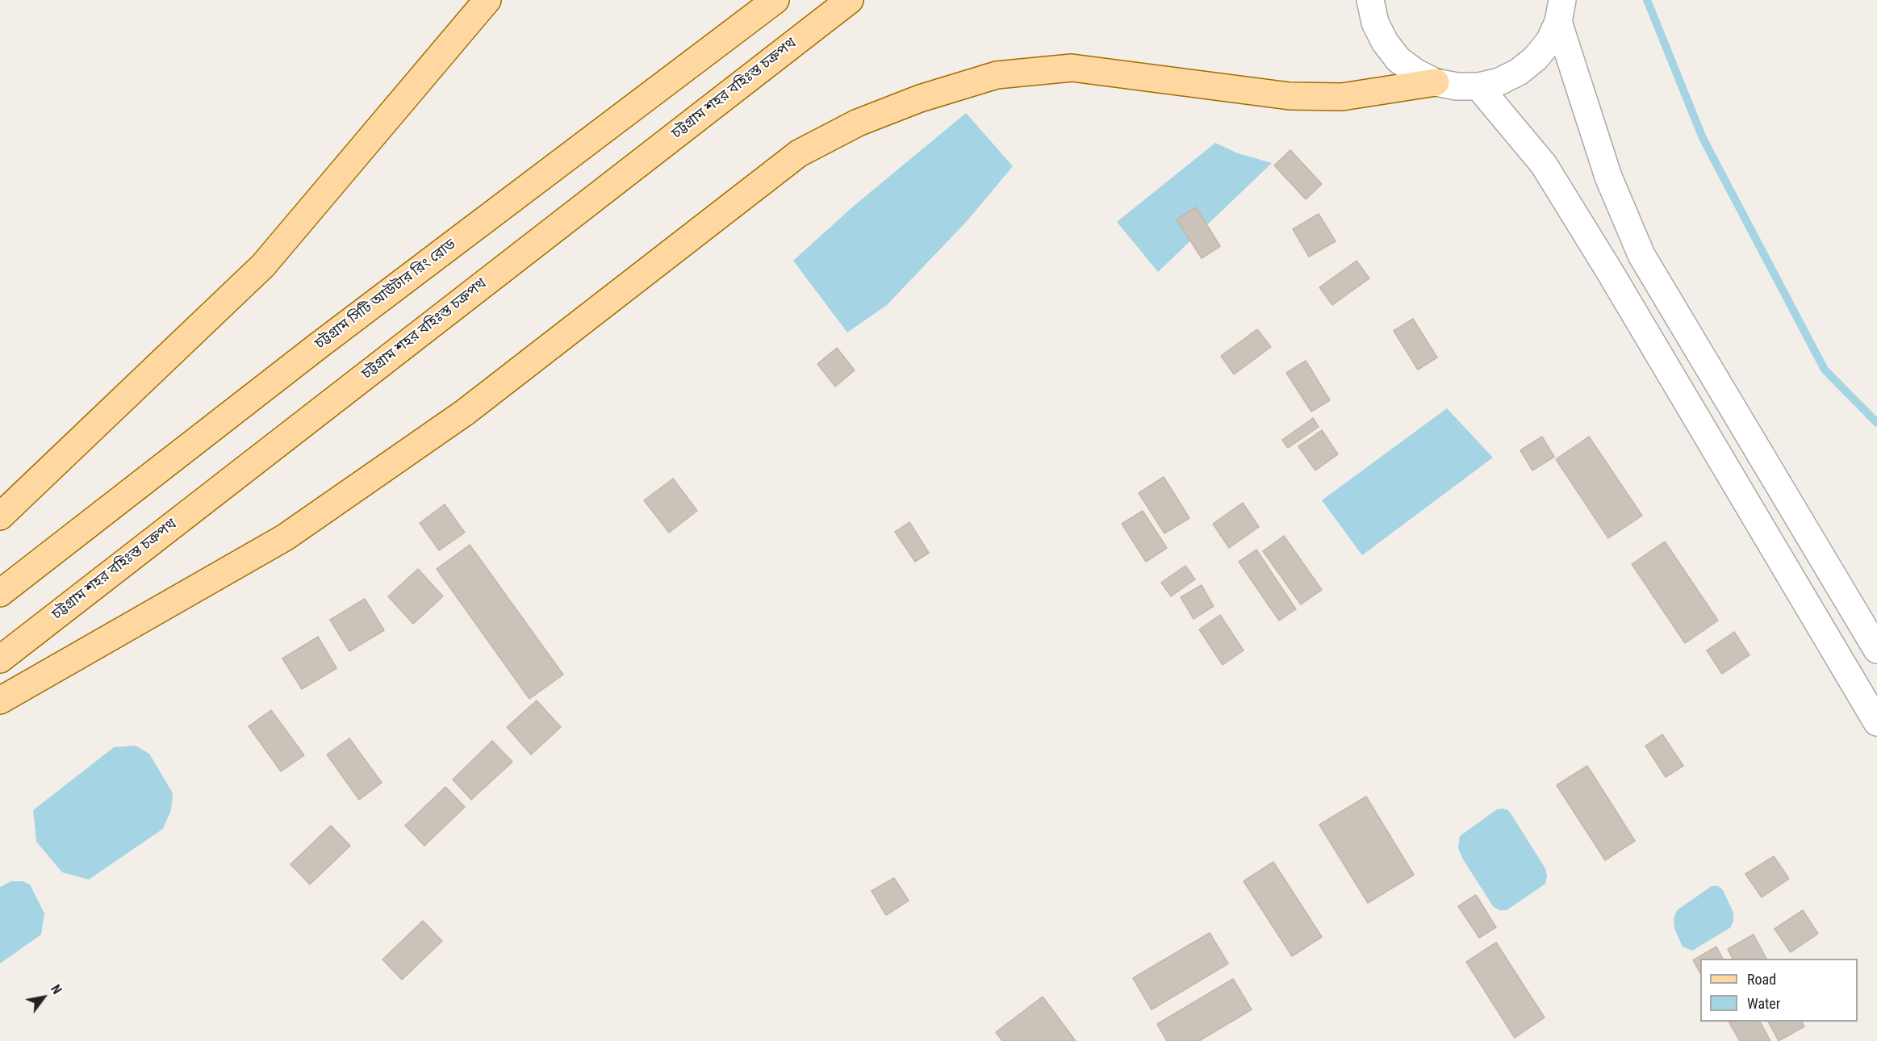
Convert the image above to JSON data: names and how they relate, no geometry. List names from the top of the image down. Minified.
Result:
{"streets":{"main road":["চট্টগ্রাম শহর বহিঃস্ত চক্রপথ","চট্টগ্রাম সিটি আউটার রিং রোড"]},"legend":["Road","Water"],"north":"top right"}
